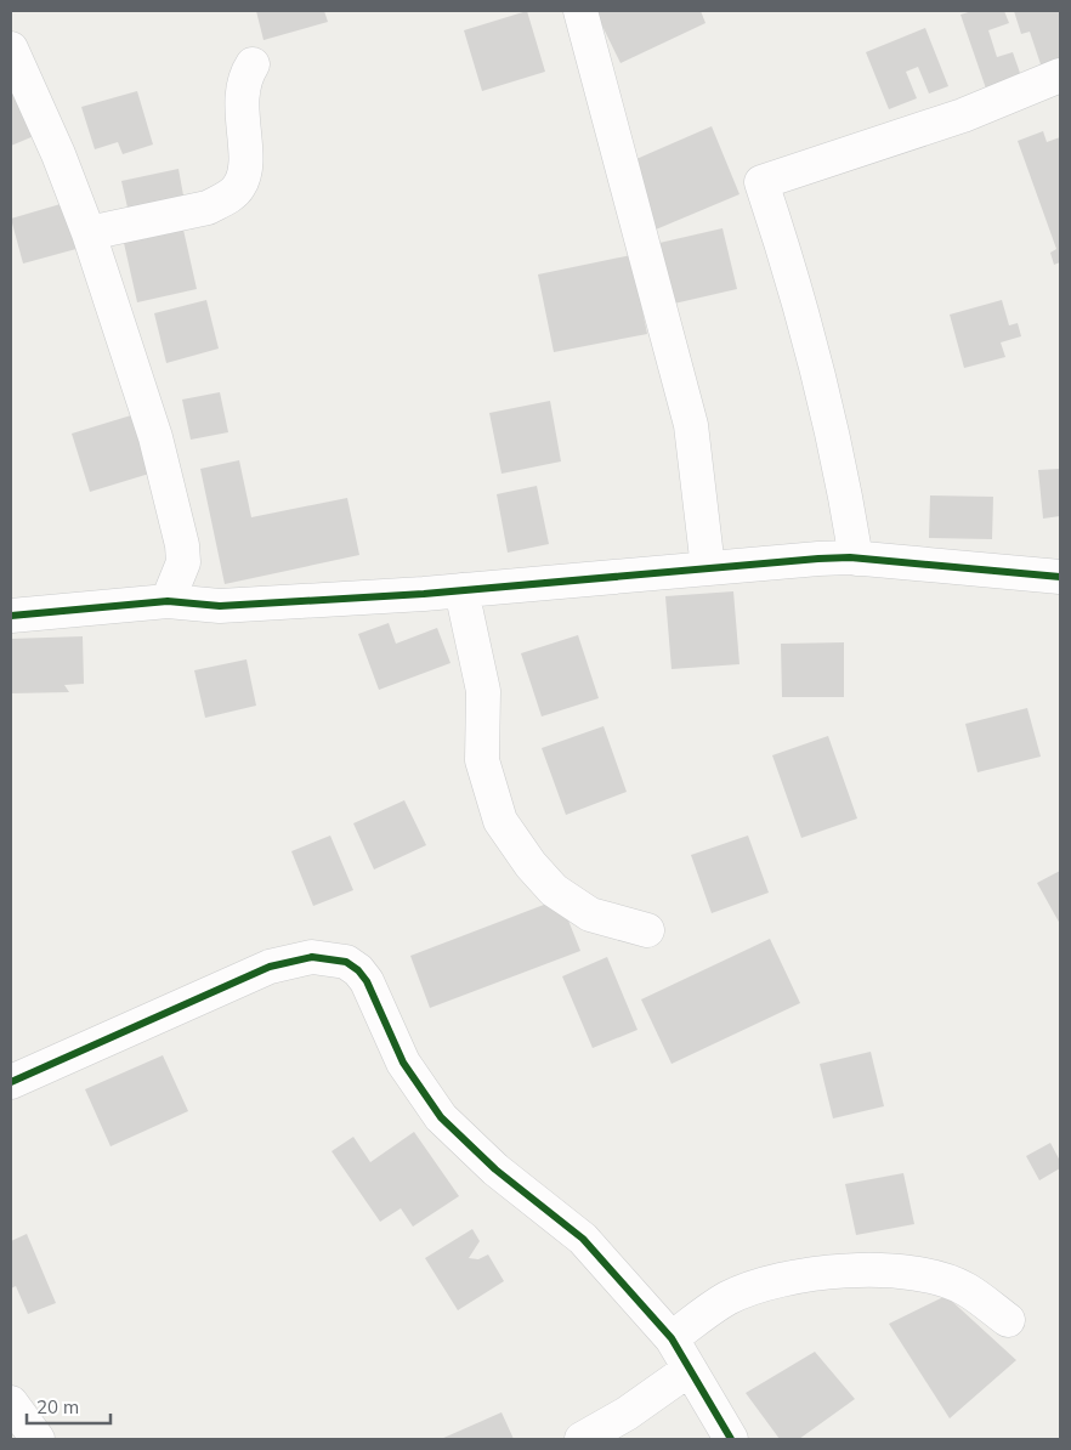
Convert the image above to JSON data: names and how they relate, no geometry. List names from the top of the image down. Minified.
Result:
{"scale_bar":"20 m"}
